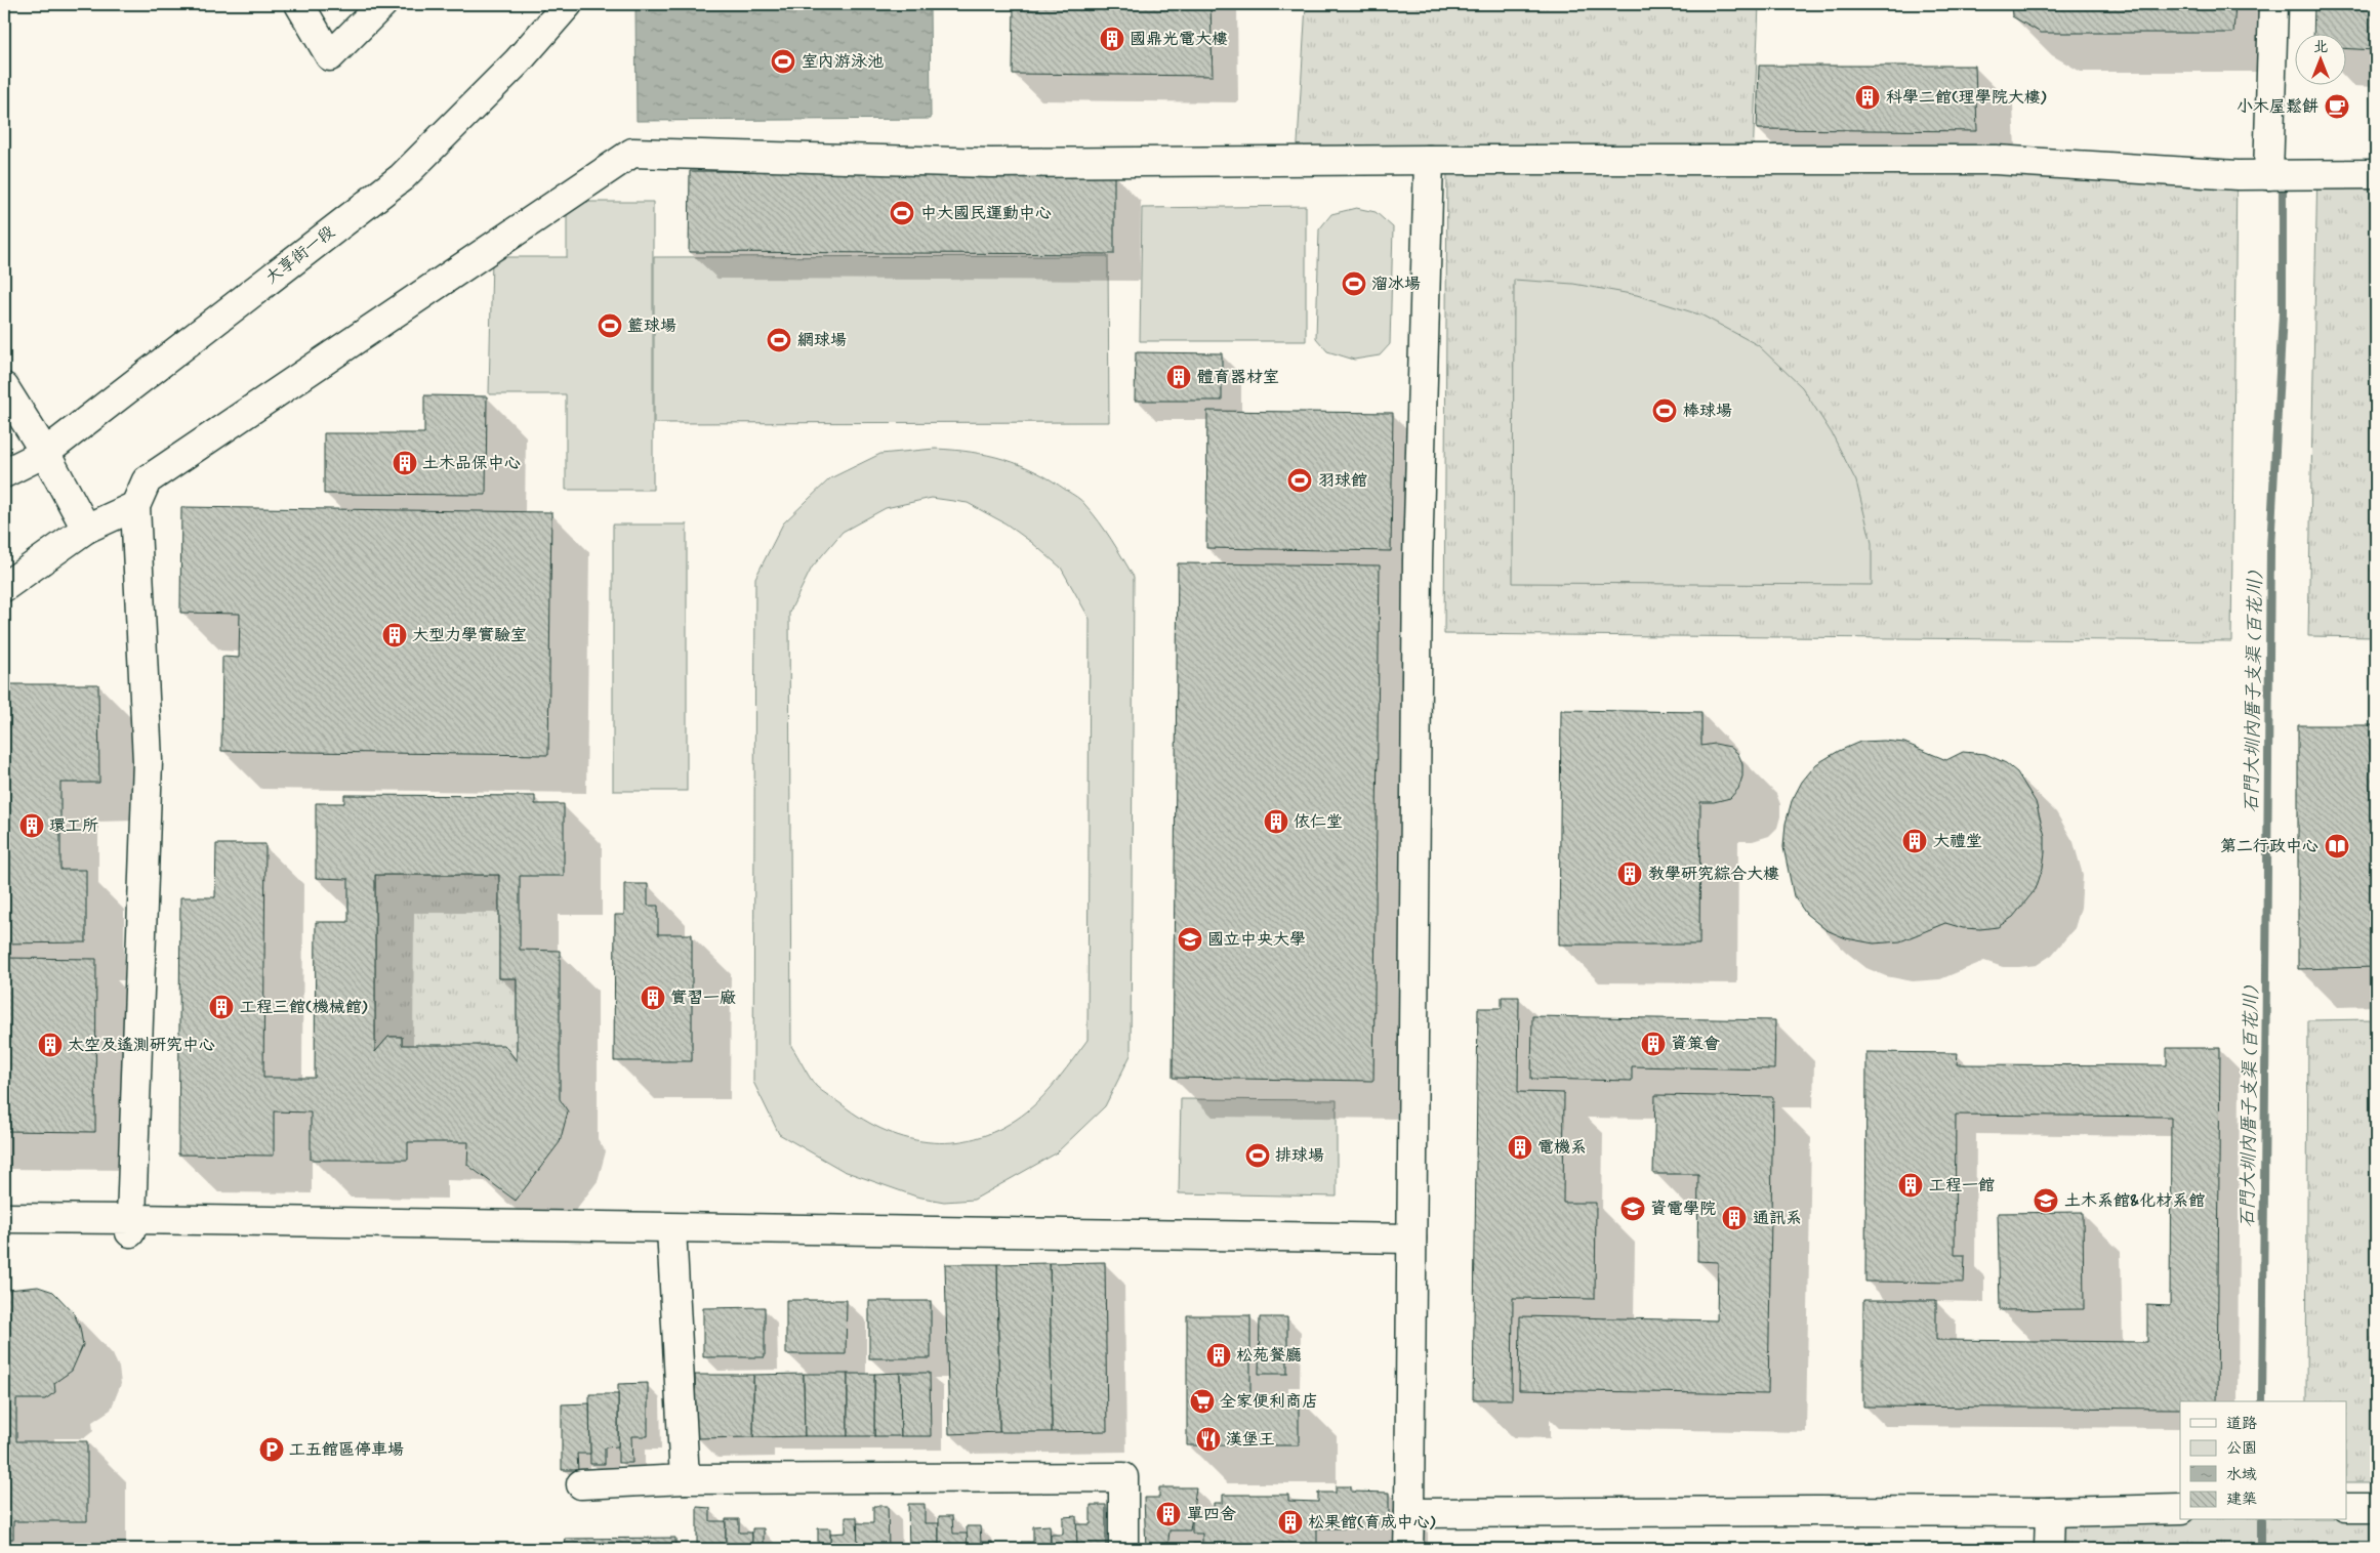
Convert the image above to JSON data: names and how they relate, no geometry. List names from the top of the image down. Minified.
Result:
{"streets":{"street":["大享街一段"]},"water":["石門大圳內厝子支渠 (百花川)"],"places":{"building":["國鼎光電大樓","科學二館(理學院大樓)","體育器材室","土木品保中心","大型力學實驗室","依仁堂","環工所","大禮堂","教學研究綜合大樓","實習一廠","工程三館(機械館)","資策會","太空及遙測研究中心","電機系","工程一館","通訊系","松苑餐廳","單四舍","松果館(育成中心)"],"sports":["室內游泳池","中大國民運動中心","溜冰場","籃球場","網球場","棒球場","羽球館","排球場"],"cafe":["小木屋鬆餅"],"library":["第二行政中心"],"school or university":["國立中央大學","土木系館&化材系館","資電學院"],"supermarket":["全家便利商店"],"restaurant":["漢堡王"],"parking":["工五館區停車場"]},"legend":["道路","公園","水域","建築"],"north":"top"}
